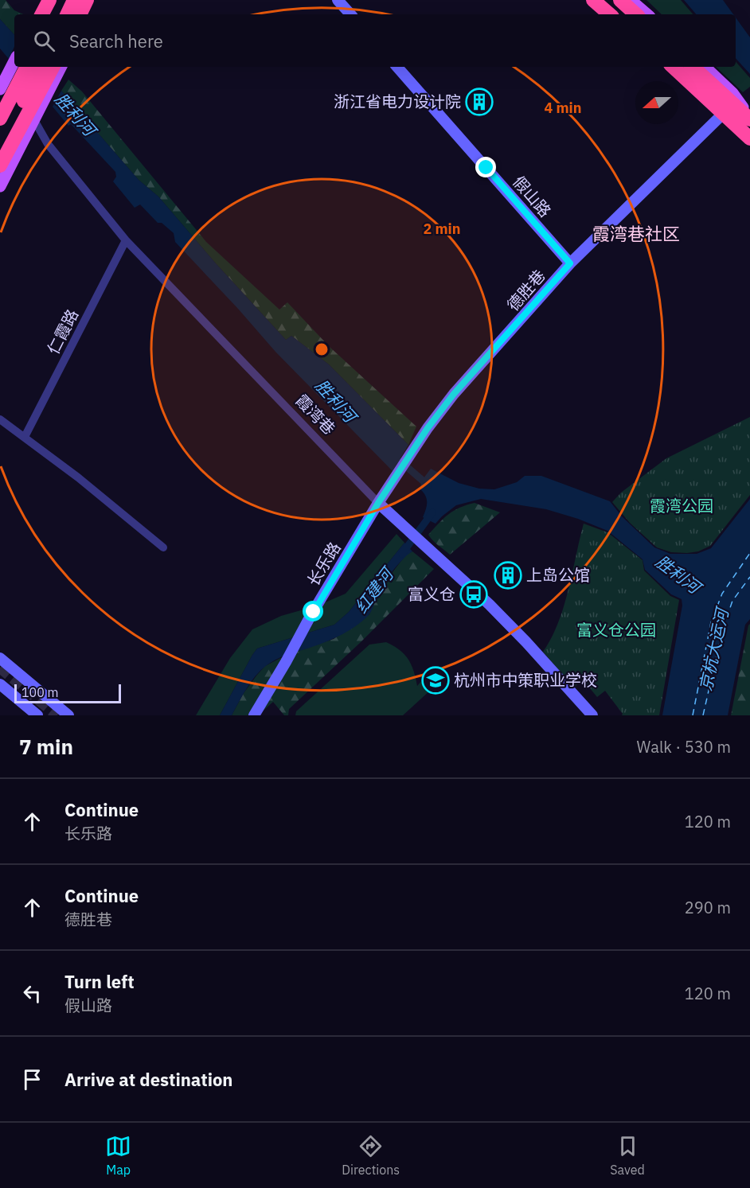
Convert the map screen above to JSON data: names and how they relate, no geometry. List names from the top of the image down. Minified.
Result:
{"streets":{"street":["假山路","德胜巷","仁霞路","霞湾巷","长乐路"]},"crossings":[["假山路","德胜巷"],["德胜巷","霞湾巷"],["德胜巷","长乐路"],["仁霞路","霞湾巷"],["霞湾巷","长乐路"]],"districts":["霞湾巷社区"],"water":["胜利河","红建河","京杭大运河"],"parks":["霞湾公园","富义仓公园"],"places":{"building":["浙江省电力设计院","上岛公馆"],"bus stop":["富义仓"],"school or university":["杭州市中策职业学校"]},"scale_bar":"100 m","north":"left","page":{"search":"Search here","scale":"100 m","heading":["7 min","Walk · 530 m"],"list":[["Continue","长乐路","120 m"],["Continue","德胜巷","290 m"],["Turn left","假山路","120 m"],"Arrive at destination"],"nav":["Map","Directions","Saved"]},"rings":["4 min","2 min"]}
